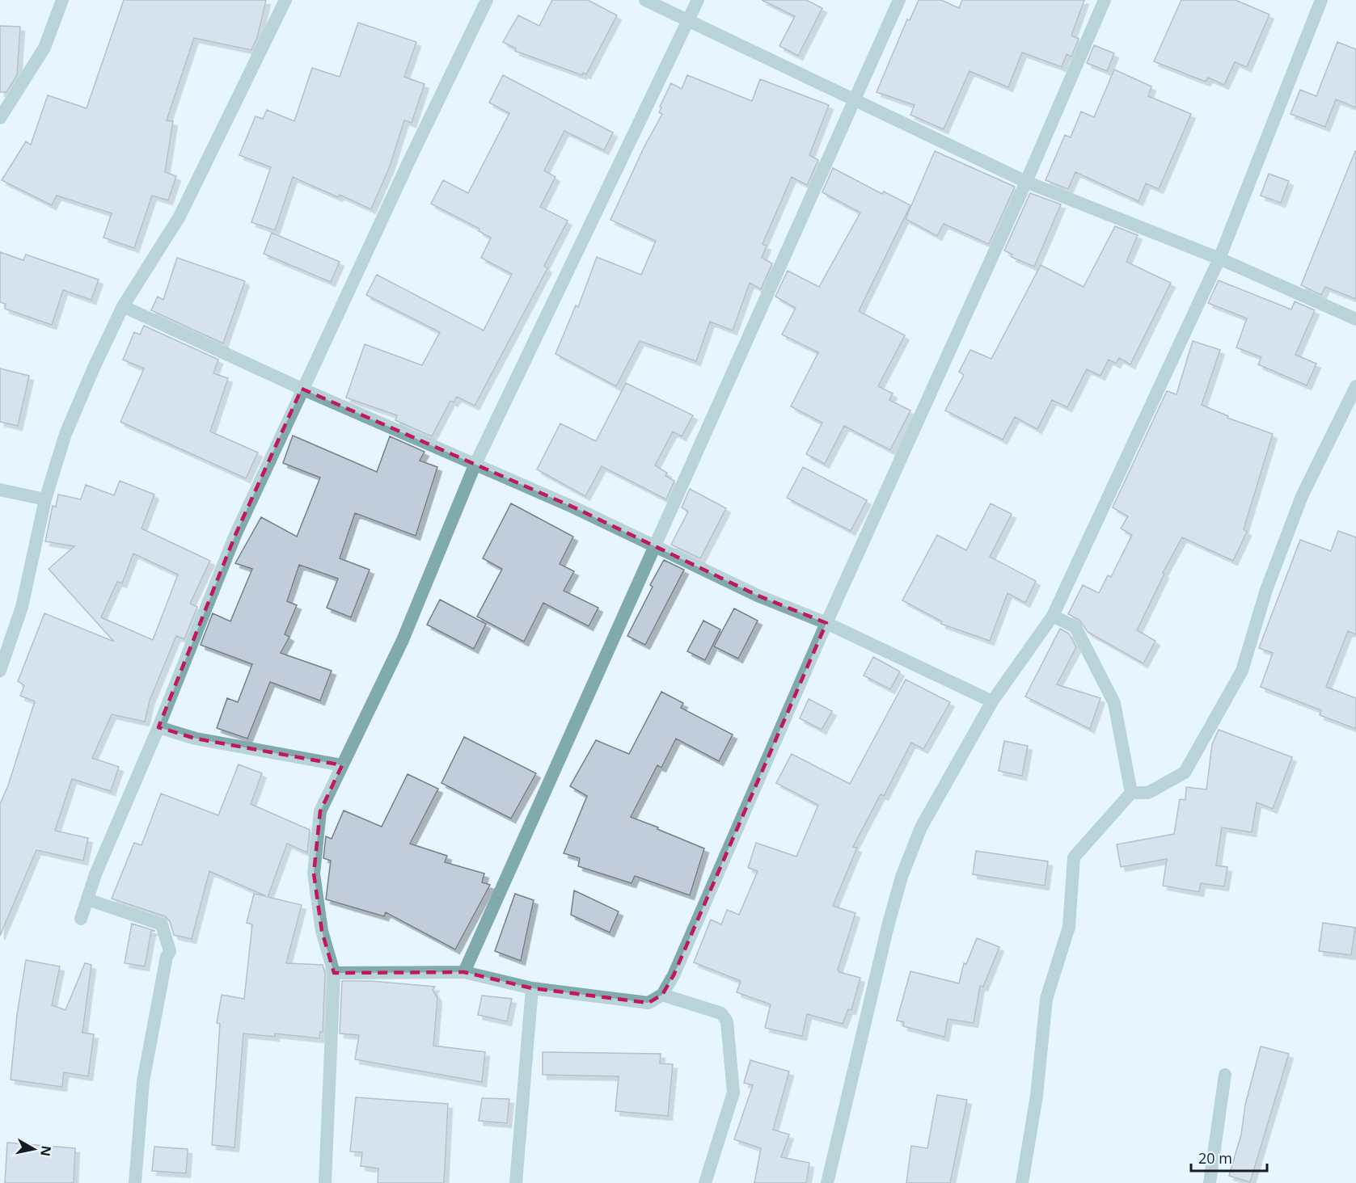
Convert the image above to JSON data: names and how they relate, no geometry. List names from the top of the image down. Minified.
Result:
{"scale_bar":"20 m","north":"right"}
